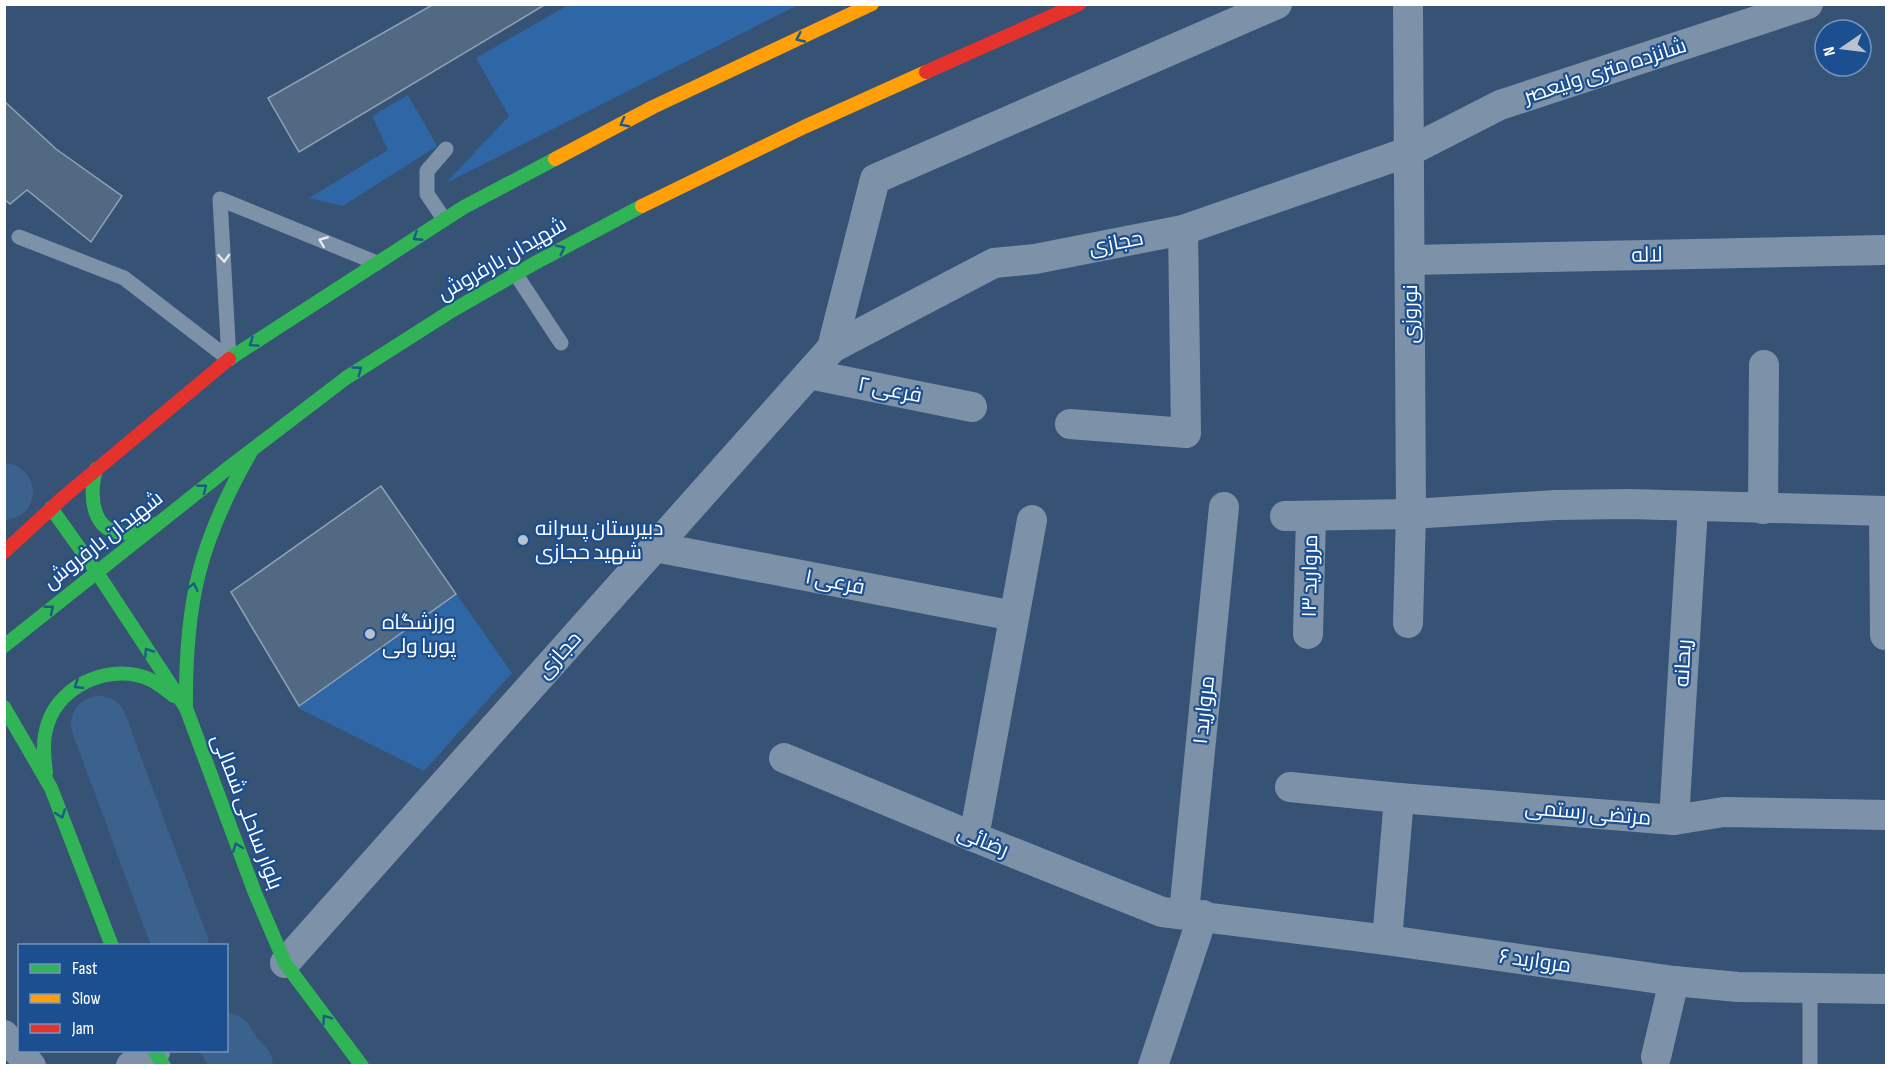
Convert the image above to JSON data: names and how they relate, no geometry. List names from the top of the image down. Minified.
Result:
{"streets":{"main road":["شهیدان بارفروش","بلوار ساحلی شمالی"],"street":["شانزده متری ولیعصر","حجازی","لاله","نوروزی","فرعی ۲","مروارید ۱۳","فرعی ۱","ریحانه","مروارید ۱","مرتضی رستمی","رضائی","مروارید ۶"]},"crossings":[["شانزده متری ولیعصر","حجازی"],["شانزده متری ولیعصر","نوروزی"],["حجازی","نوروزی"],["حجازی","فرعی ۲"],["حجازی","فرعی ۱"],["حجازی","بلوار ساحلی شمالی"],["لاله","نوروزی"],["شهیدان بارفروش","بلوار ساحلی شمالی"],["نوروزی","مروارید ۱۳"],["ریحانه","مرتضی رستمی"],["مروارید ۱","رضائی"],["مروارید ۱","مروارید ۶"],["رضائی","مروارید ۶"]],"one_way":["بلوار ساحلی شمالی"],"places":["دبیرستان پسرانه شهید حجازی","ورزشگاه پوریا ولی"],"legend":["Fast","Slow","Jam"],"north":"left"}
